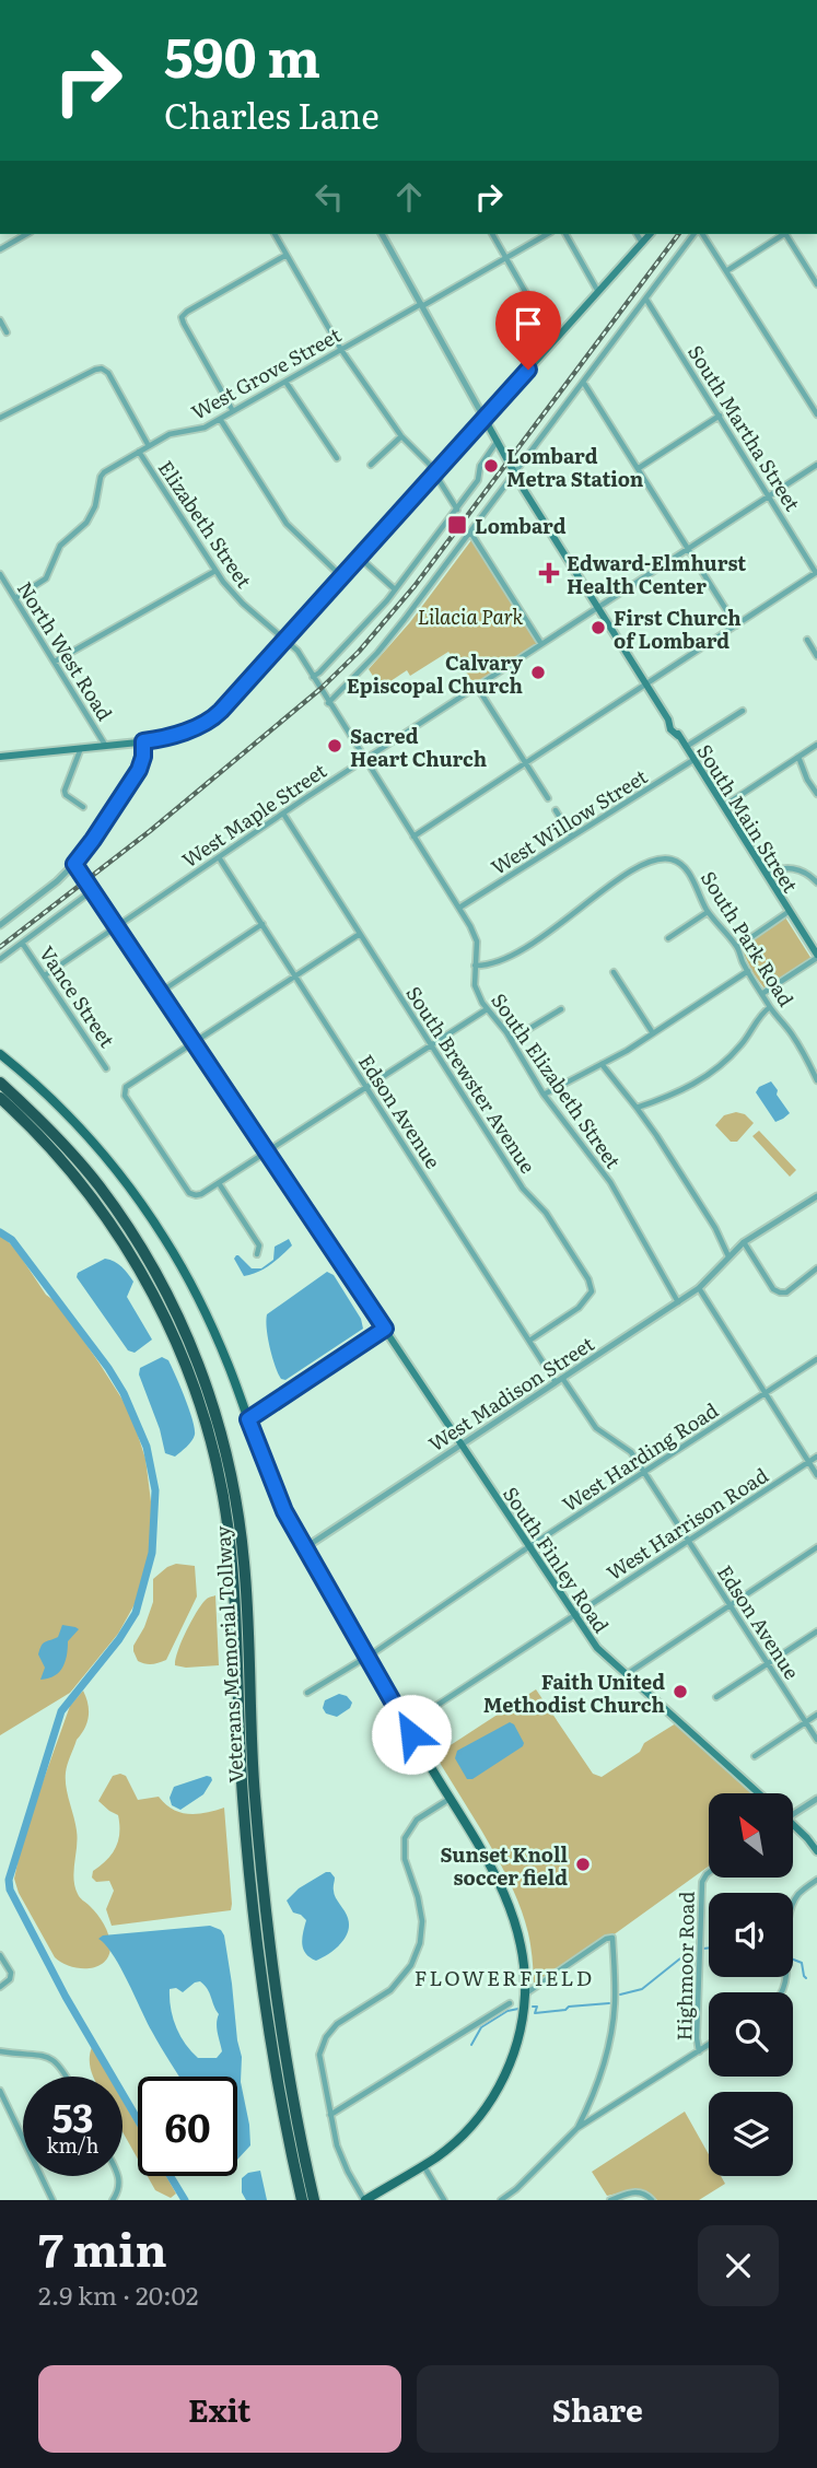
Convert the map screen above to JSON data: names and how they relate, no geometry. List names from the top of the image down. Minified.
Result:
{"streets":{"highway":["Veterans Memorial Tollway"],"main road":["South Main Street","South Finley Road"],"street":["West Grove Street","South Martha Street","Elizabeth Street","North West Road","West Maple Street","West Willow Street","South Park Road","Vance Street","South Brewster Avenue","South Elizabeth Street","Edson Avenue","West Madison Street","West Harding Road","West Harrison Road","Highmoor Road"]},"crossings":[["West Grove Street","Elizabeth Street"],["West Grove Street","North West Road"],["South Martha Street","West Maple Street"],["Elizabeth Street","South Elizabeth Street"],["West Maple Street","South Main Street"],["West Maple Street","Vance Street"],["West Maple Street","South Brewster Avenue"],["West Maple Street","South Elizabeth Street"],["West Maple Street","Edson Avenue"],["West Maple Street","South Finley Road"],["South Main Street","West Willow Street"],["West Willow Street","South Elizabeth Street"],["South Park Road","South Elizabeth Street"],["South Brewster Avenue","Edson Avenue"],["South Elizabeth Street","West Madison Street"],["Edson Avenue","West Madison Street"],["Edson Avenue","West Harding Road"],["Edson Avenue","West Harrison Road"],["West Madison Street","South Finley Road"],["West Harding Road","South Finley Road"],["West Harrison Road","South Finley Road"]],"districts":["FLOWERFIELD"],"parks":["Lilacia Park"],"places":{"other":["Lombard Metra Station","First Church of Lombard","Calvary Episcopal Church","Sacred Heart Church","Faith United Methodist Church","Sunset Knoll soccer field"],"transit":["Lombard"],"health":["Edward-Elmhurst Health Center"]},"north":"top left","page":{"turn":["590 m","Charles Lane"],"speed":"53 km/h","limit":"60","heading":["7 min","2.9 km · 20:02"],"buttons":["Exit","Share"]}}
